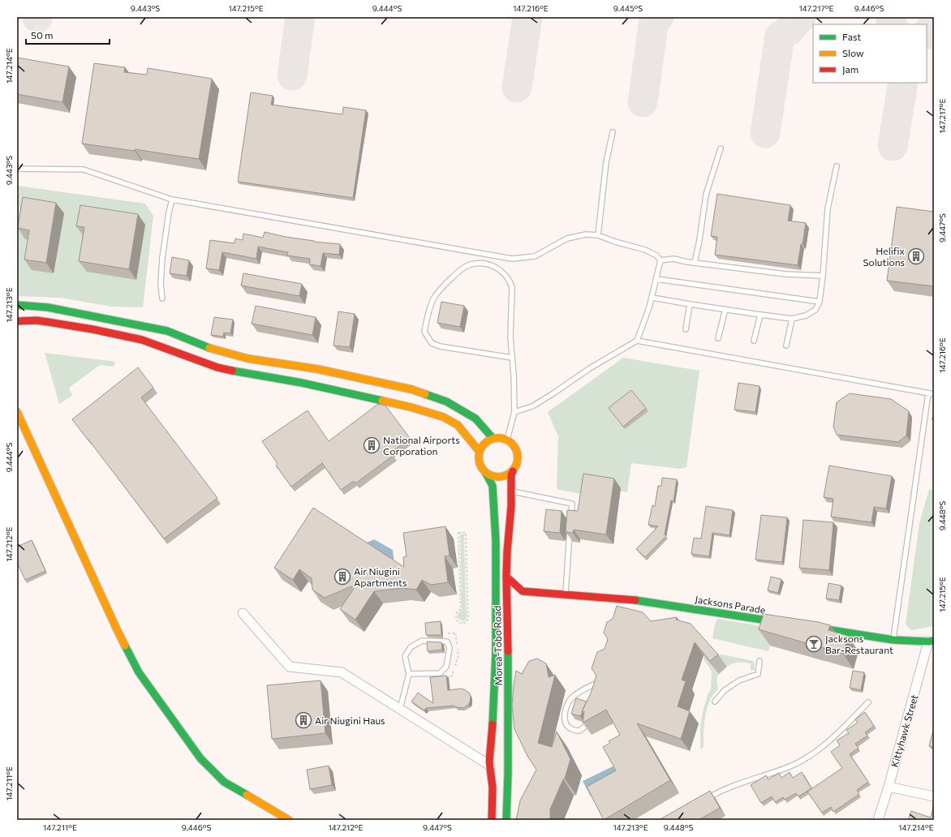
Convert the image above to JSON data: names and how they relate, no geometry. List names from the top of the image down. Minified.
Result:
{"streets":{"main road":["Jacksons Parade","Morea-Tobo Road"],"street":["Kittyhawk Street"]},"places":{"building":["Helifix Solutions","National Airports Corporation","Air Niugini Apartments","Air Niugini Haus"],"bar":["Jacksons Bar-Restaurant"]},"legend":["Fast","Slow","Jam"],"scale_bar":"50 m","coordinates":["9.443°S","147.215°E","9.444°S","147.216°E","9.445°S","147.217°E","9.446°S","147.214°E","9.447°S","147.213°E","9.448°S","147.212°E","147.211°E"]}
